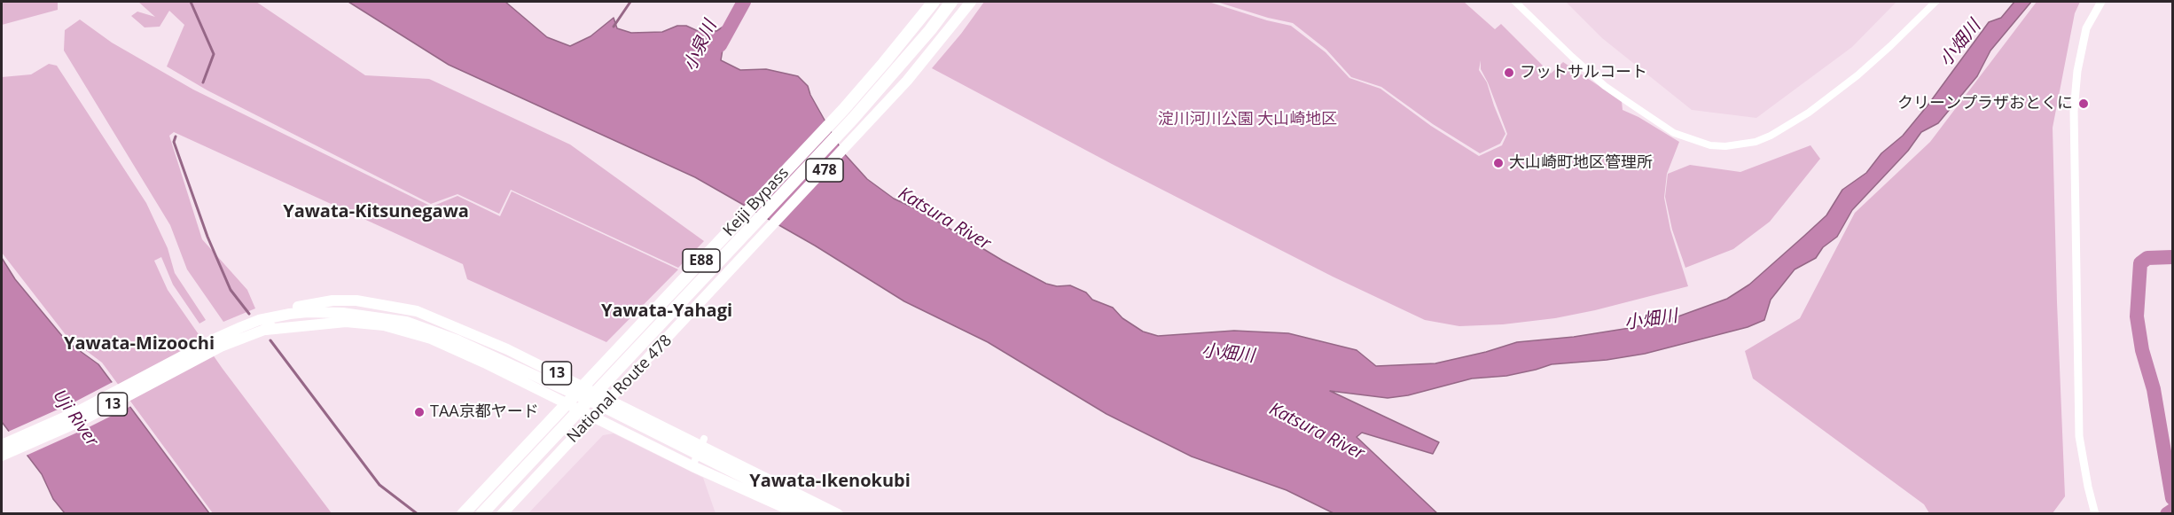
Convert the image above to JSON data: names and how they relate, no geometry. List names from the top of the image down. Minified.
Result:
{"streets":{"highway":["Keiji Bypass","E88"],"main road":["478","13","National Route 478"]},"crossings":[["13","National Route 478"]],"districts":["Yawata-Kitsunegawa","Yawata-Yahagi","Yawata-Mizoochi","Yawata-Ikenokubi"],"water":["小畑川","小泉川","Katsura River","Uji River"],"parks":["淀川河川公園 大山崎地区"],"places":["フットサルコート","クリーンプラザおとくに","大山崎町地区管理所","TAA京都ヤード"]}
